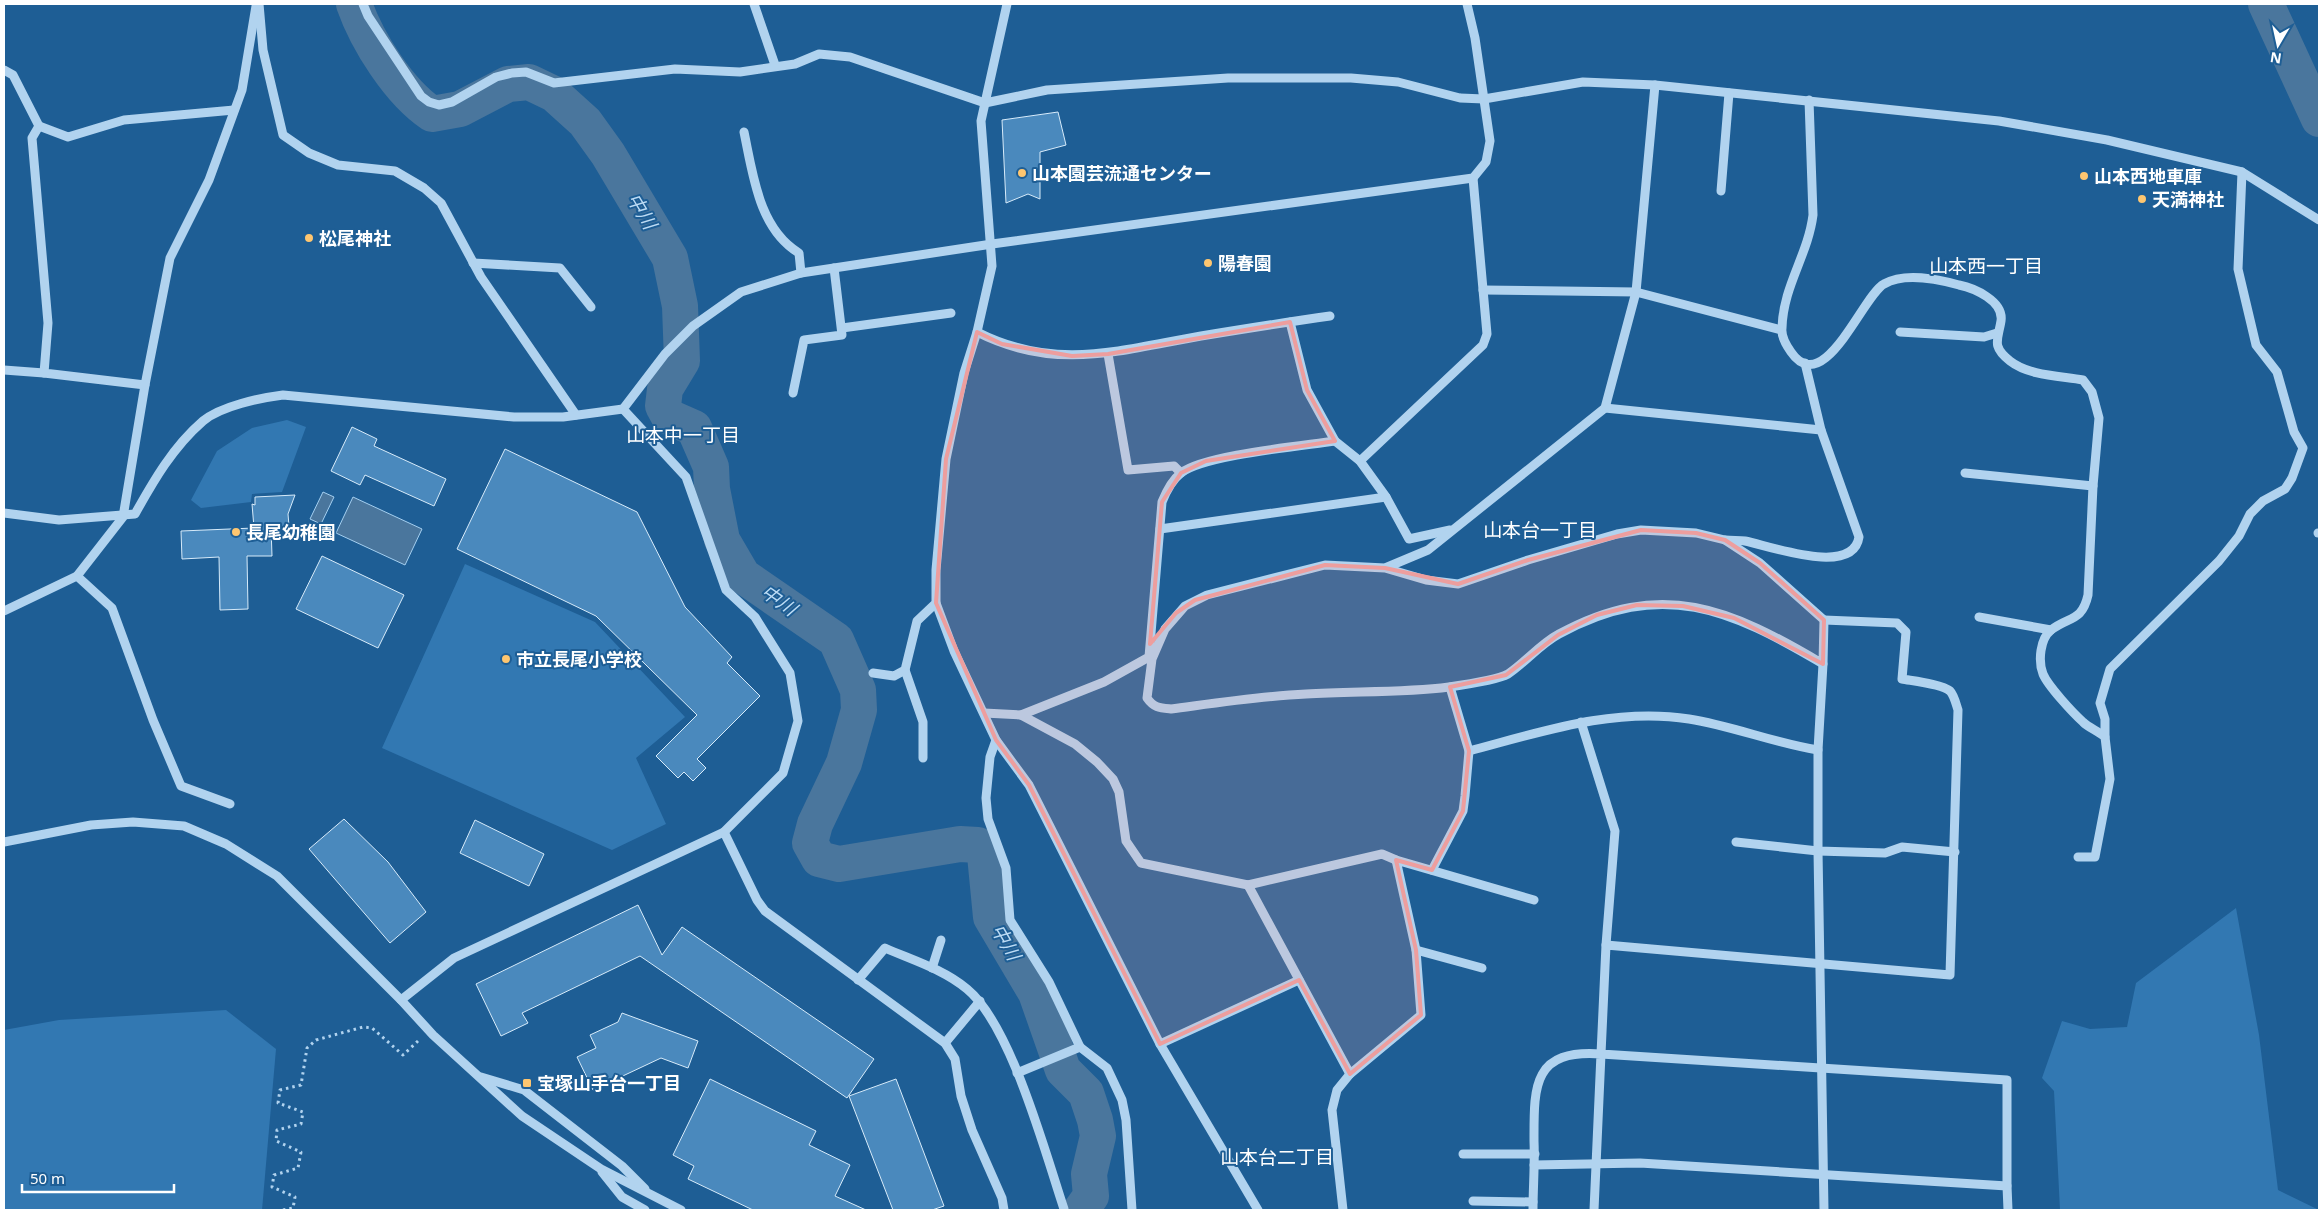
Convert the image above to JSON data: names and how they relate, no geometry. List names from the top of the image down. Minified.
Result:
{"districts":["山本西一丁目","山本中一丁目","山本台一丁目","山本台二丁目"],"water":["中川"],"places":{"other":["山本園芸流通センター","山本西地車庫","天満神社","松尾神社","陽春園","長尾幼稚園","市立長尾小学校"],"transit":["宝塚山手台一丁目"]},"scale_bar":"50 m","north":"bottom"}
